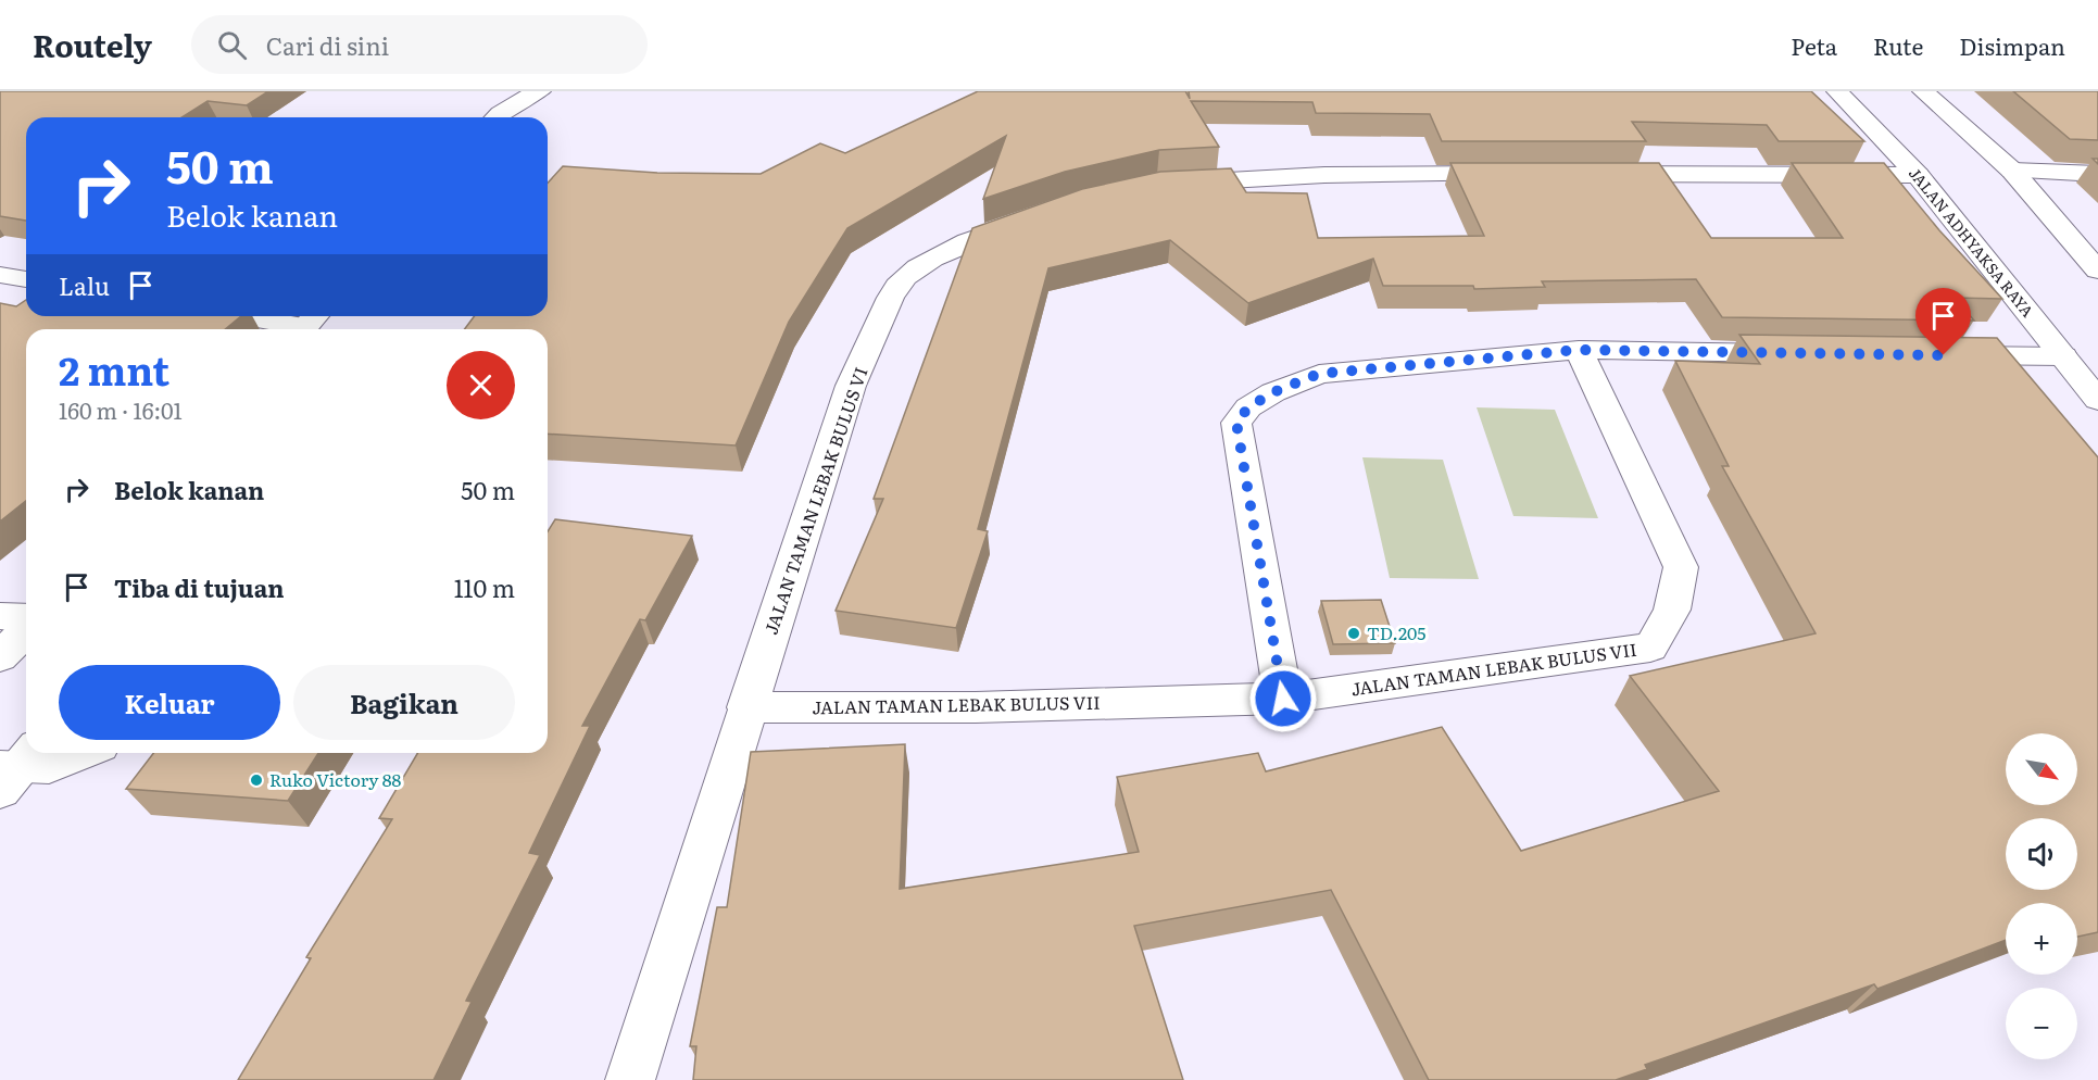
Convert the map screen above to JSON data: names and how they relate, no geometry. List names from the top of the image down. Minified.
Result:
{"streets":{"street":["JALAN ADHYAKSA RAYA","JALAN TAMAN LEBAK BULUS VI","JALAN TAMAN LEBAK BULUS VII"]},"crossings":[["JALAN TAMAN LEBAK BULUS VI","JALAN TAMAN LEBAK BULUS VII"]],"places":["TD.205","Ruko Victory 88"],"north":"bottom right","page":{"header":"Routely","search":"Cari di sini","nav":["Peta","Rute","Disimpan"],"turn":["50 m","Belok kanan"],"then":"Lalu","heading":["2 mnt","160 m · 16:01"],"list":[{"name":"Belok kanan","value":"50 m"},{"name":"Tiba di tujuan","value":"110 m"}],"buttons":["Keluar","Bagikan"],"map_buttons":["+","−"]}}
